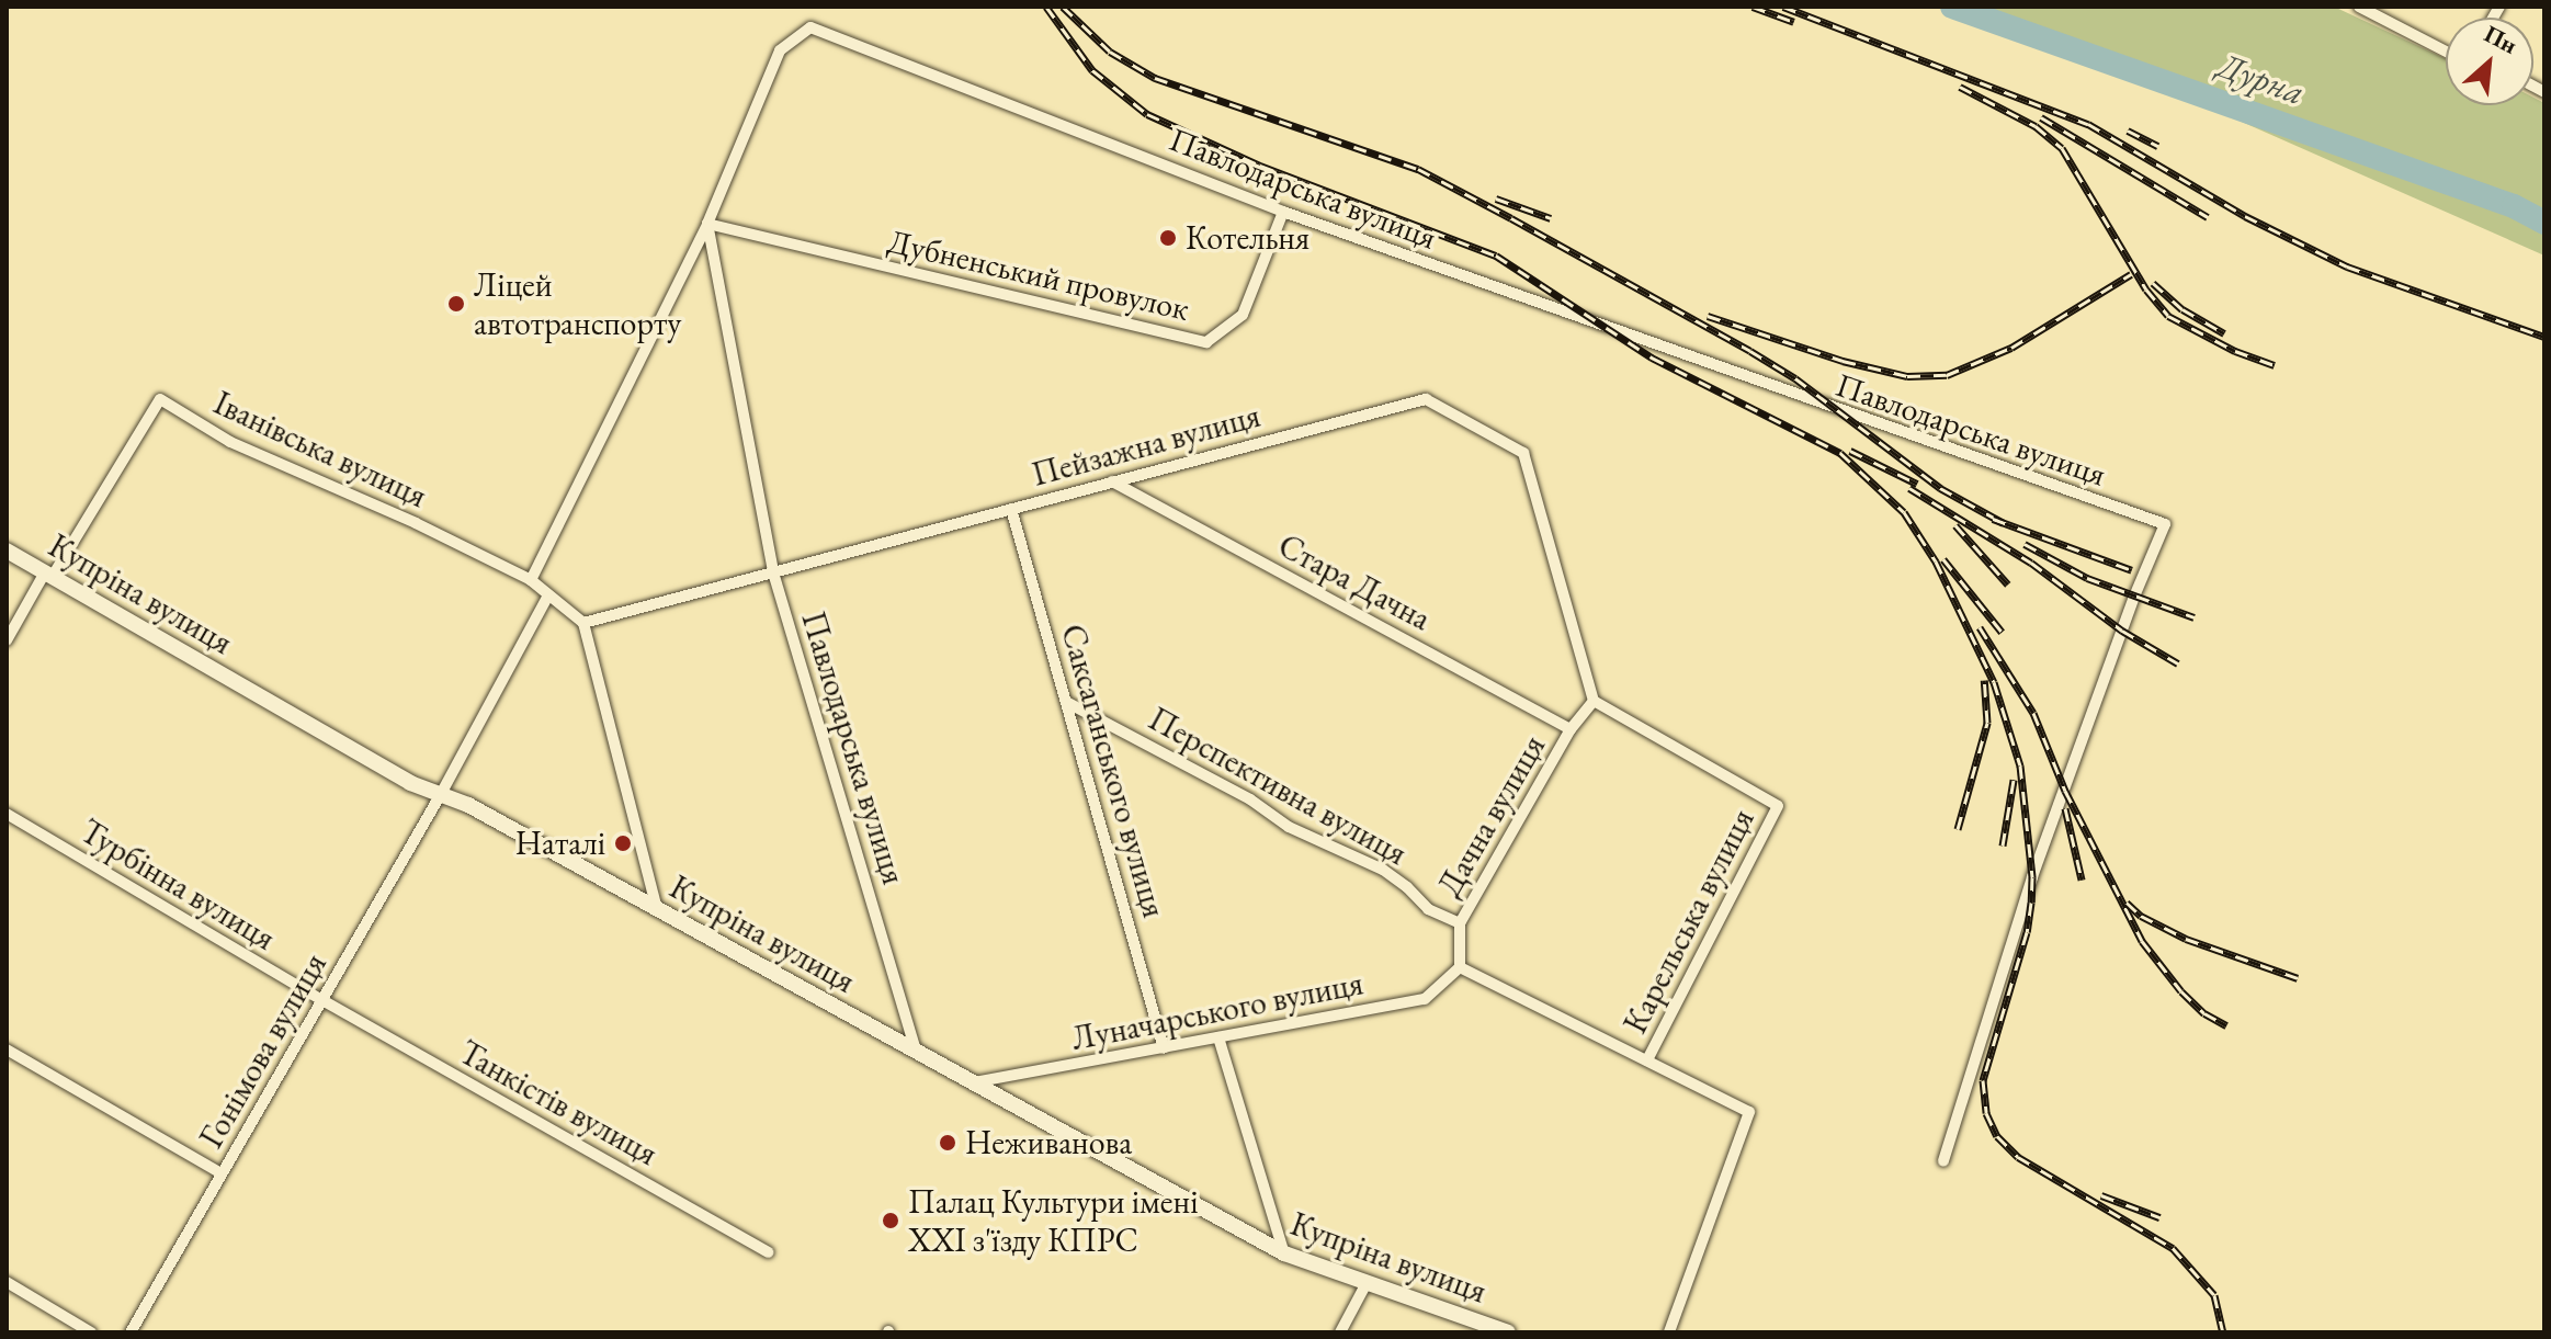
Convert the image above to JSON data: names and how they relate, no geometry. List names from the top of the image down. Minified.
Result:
{"streets":{"main road":["Купріна вулиця"],"street":["Павлодарська вулиця","Дубненський провулок","Пейзажна вулиця","Іванівська вулиця","Стара Дачна","Саксаганського вулиця","Перспективна вулиця","Дачна вулиця","Турбінна вулиця","Карельська вулиця","Луначарського вулиця","Гонімова вулиця","Танкістів вулиця"]},"crossings":[["Павлодарська вулиця","Дубненський провулок"],["Павлодарська вулиця","Пейзажна вулиця"],["Павлодарська вулиця","Купріна вулиця"],["Пейзажна вулиця","Стара Дачна"],["Пейзажна вулиця","Саксаганського вулиця"],["Пейзажна вулиця","Дачна вулиця"],["Пейзажна вулиця","Карельська вулиця"],["Іванівська вулиця","Купріна вулиця"],["Стара Дачна","Дачна вулиця"],["Купріна вулиця","Луначарського вулиця"],["Купріна вулиця","Гонімова вулиця"],["Саксаганського вулиця","Перспективна вулиця"],["Саксаганського вулиця","Луначарського вулиця"],["Перспективна вулиця","Дачна вулиця"],["Дачна вулиця","Карельська вулиця"],["Дачна вулиця","Луначарського вулиця"],["Турбінна вулиця","Гонімова вулиця"],["Турбінна вулиця","Танкістів вулиця"],["Гонімова вулиця","Танкістів вулиця"]],"water":["Дурна"],"places":["Котельня","Ліцей автотранспорту","Наталі","Неживанова","Палац Культури імені XXI з'їзду КПРС"],"north":"top right"}
